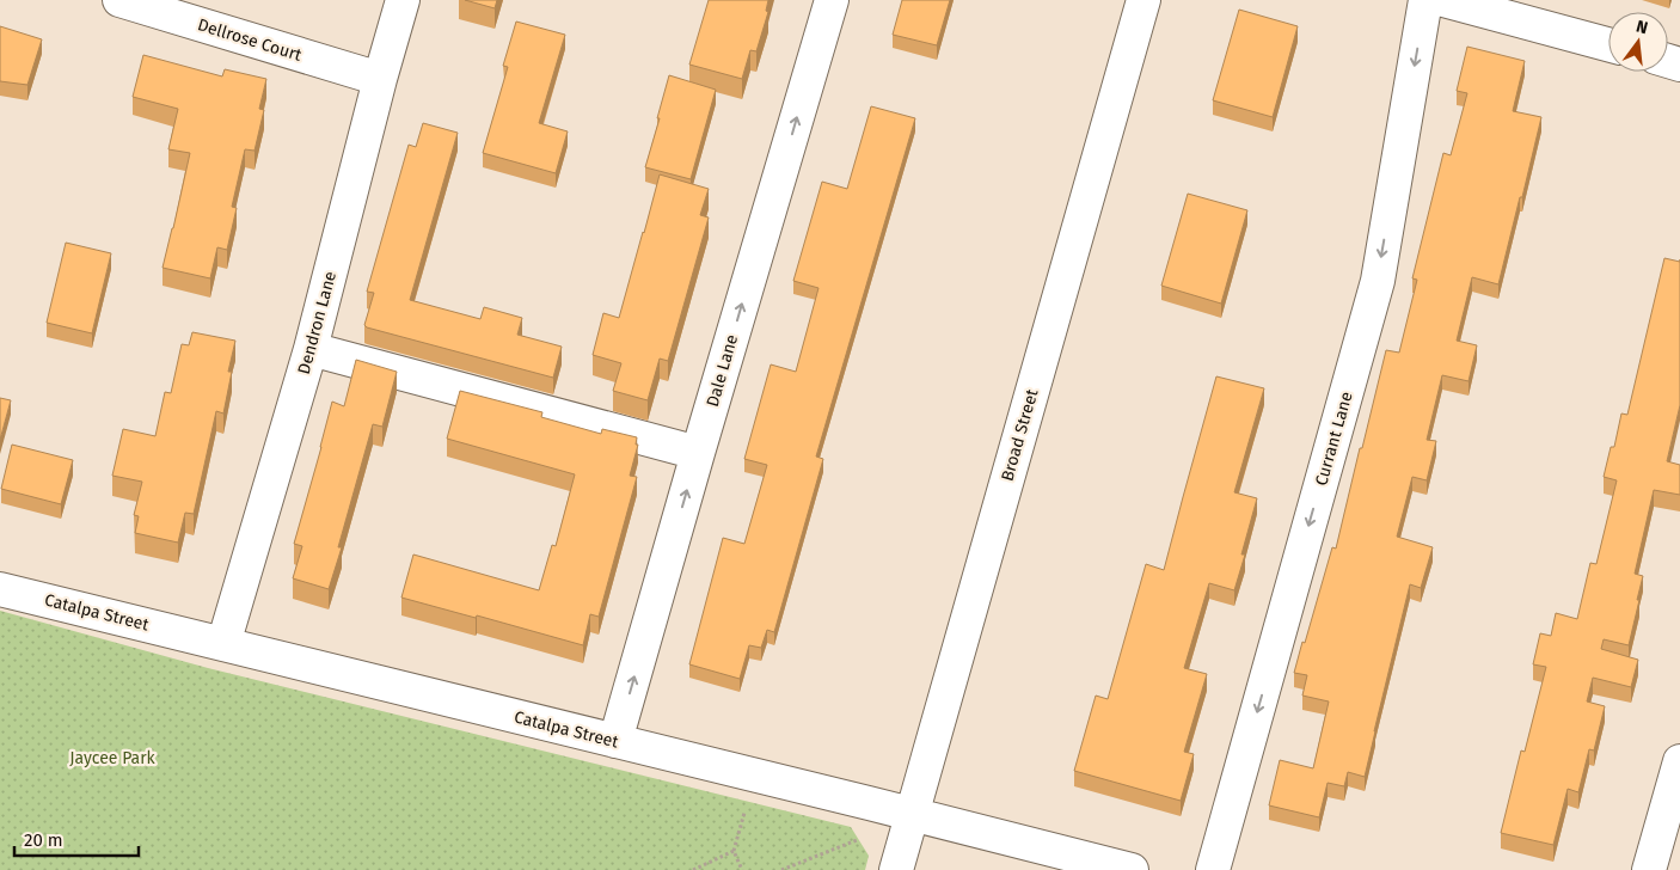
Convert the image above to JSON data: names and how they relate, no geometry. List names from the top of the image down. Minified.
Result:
{"streets":{"street":["Dellrose Court","Dendron Lane","Dale Lane","Broad Street","Currant Lane","Catalpa Street"]},"crossings":[["Dellrose Court","Dendron Lane"],["Dendron Lane","Catalpa Street"],["Dale Lane","Catalpa Street"],["Broad Street","Catalpa Street"]],"one_way":["Dale Lane","Currant Lane"],"parks":["Jaycee Park"],"scale_bar":"20 m","north":"top"}
